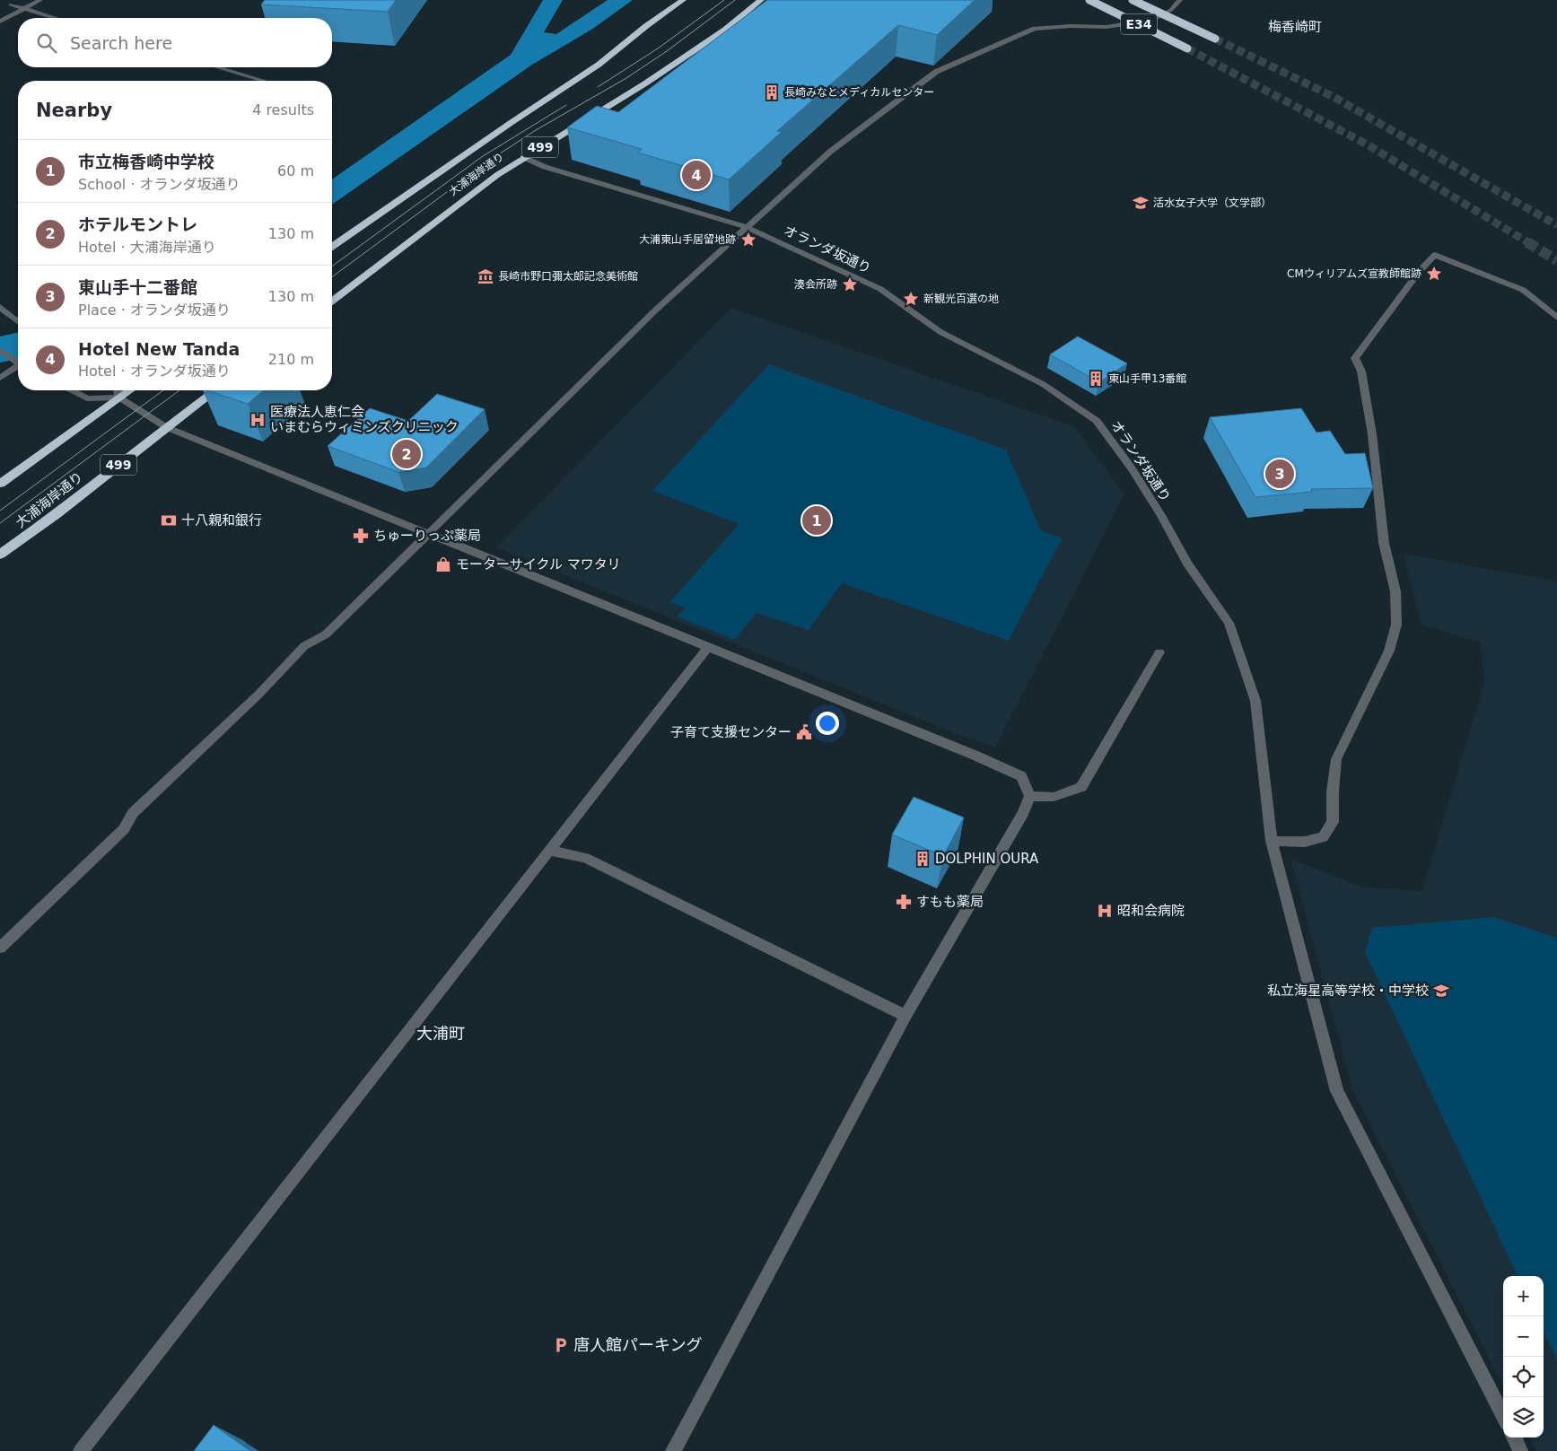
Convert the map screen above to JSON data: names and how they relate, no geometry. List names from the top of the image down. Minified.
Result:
{"streets":{"highway":["E34","499","大浦海岸通り"],"street":["オランダ坂通り"]},"crossings":[["大浦海岸通り","オランダ坂通り"]],"districts":["梅香崎町","大浦町"],"places":{"building":["長崎みなとメディカルセンター","東山手甲13番館","DOLPHIN OURA"],"school or university":["活水女子大学（文学部）","私立海星高等学校・中学校"],"place":["大浦東山手居留地跡","CMウィリアムズ宣教師館跡","湊会所跡","新観光百選の地"],"museum":["長崎市野口彌太郎記念美術館"],"hospital":["医療法人恵仁会 いまむらウィミンズクリニック","昭和会病院"],"bank":["十八親和銀行"],"pharmacy":["ちゅーりっぷ薬局","すもも薬局"],"shop":["モーターサイクル マワタリ"],"public building":["子育て支援センター"],"parking":["唐人館パーキング"]},"page":{"search":"Search here","heading":["Nearby","4 results"],"list":[{"mark":"1","name":"市立梅香崎中学校","note":"School · オランダ坂通り","value":"60 m"},{"mark":"2","name":"ホテルモントレ","note":"Hotel · 大浦海岸通り","value":"130 m"},{"mark":"3","name":"東山手十二番館","note":"Place · オランダ坂通り","value":"130 m"},{"mark":"4","name":"Hotel New Tanda","note":"Hotel · オランダ坂通り","value":"210 m"}],"pins":["4","2","3","1"],"map_buttons":["+","−"]}}
